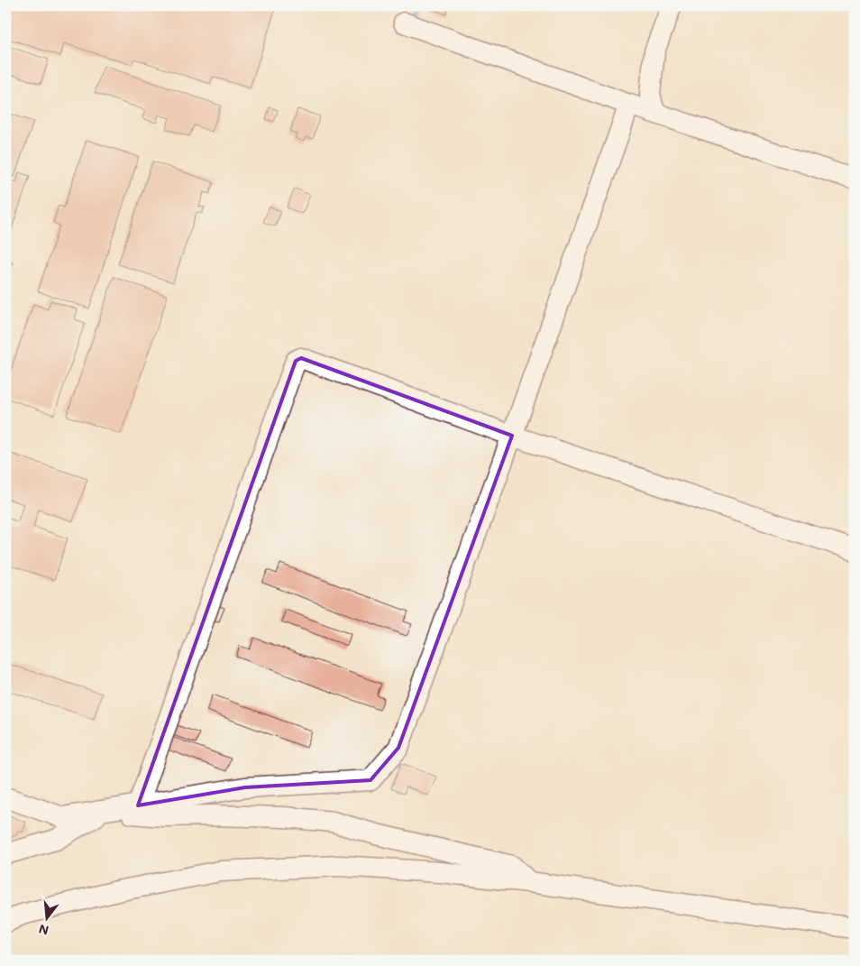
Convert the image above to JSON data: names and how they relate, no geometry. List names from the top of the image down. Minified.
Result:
{"north":"bottom"}
